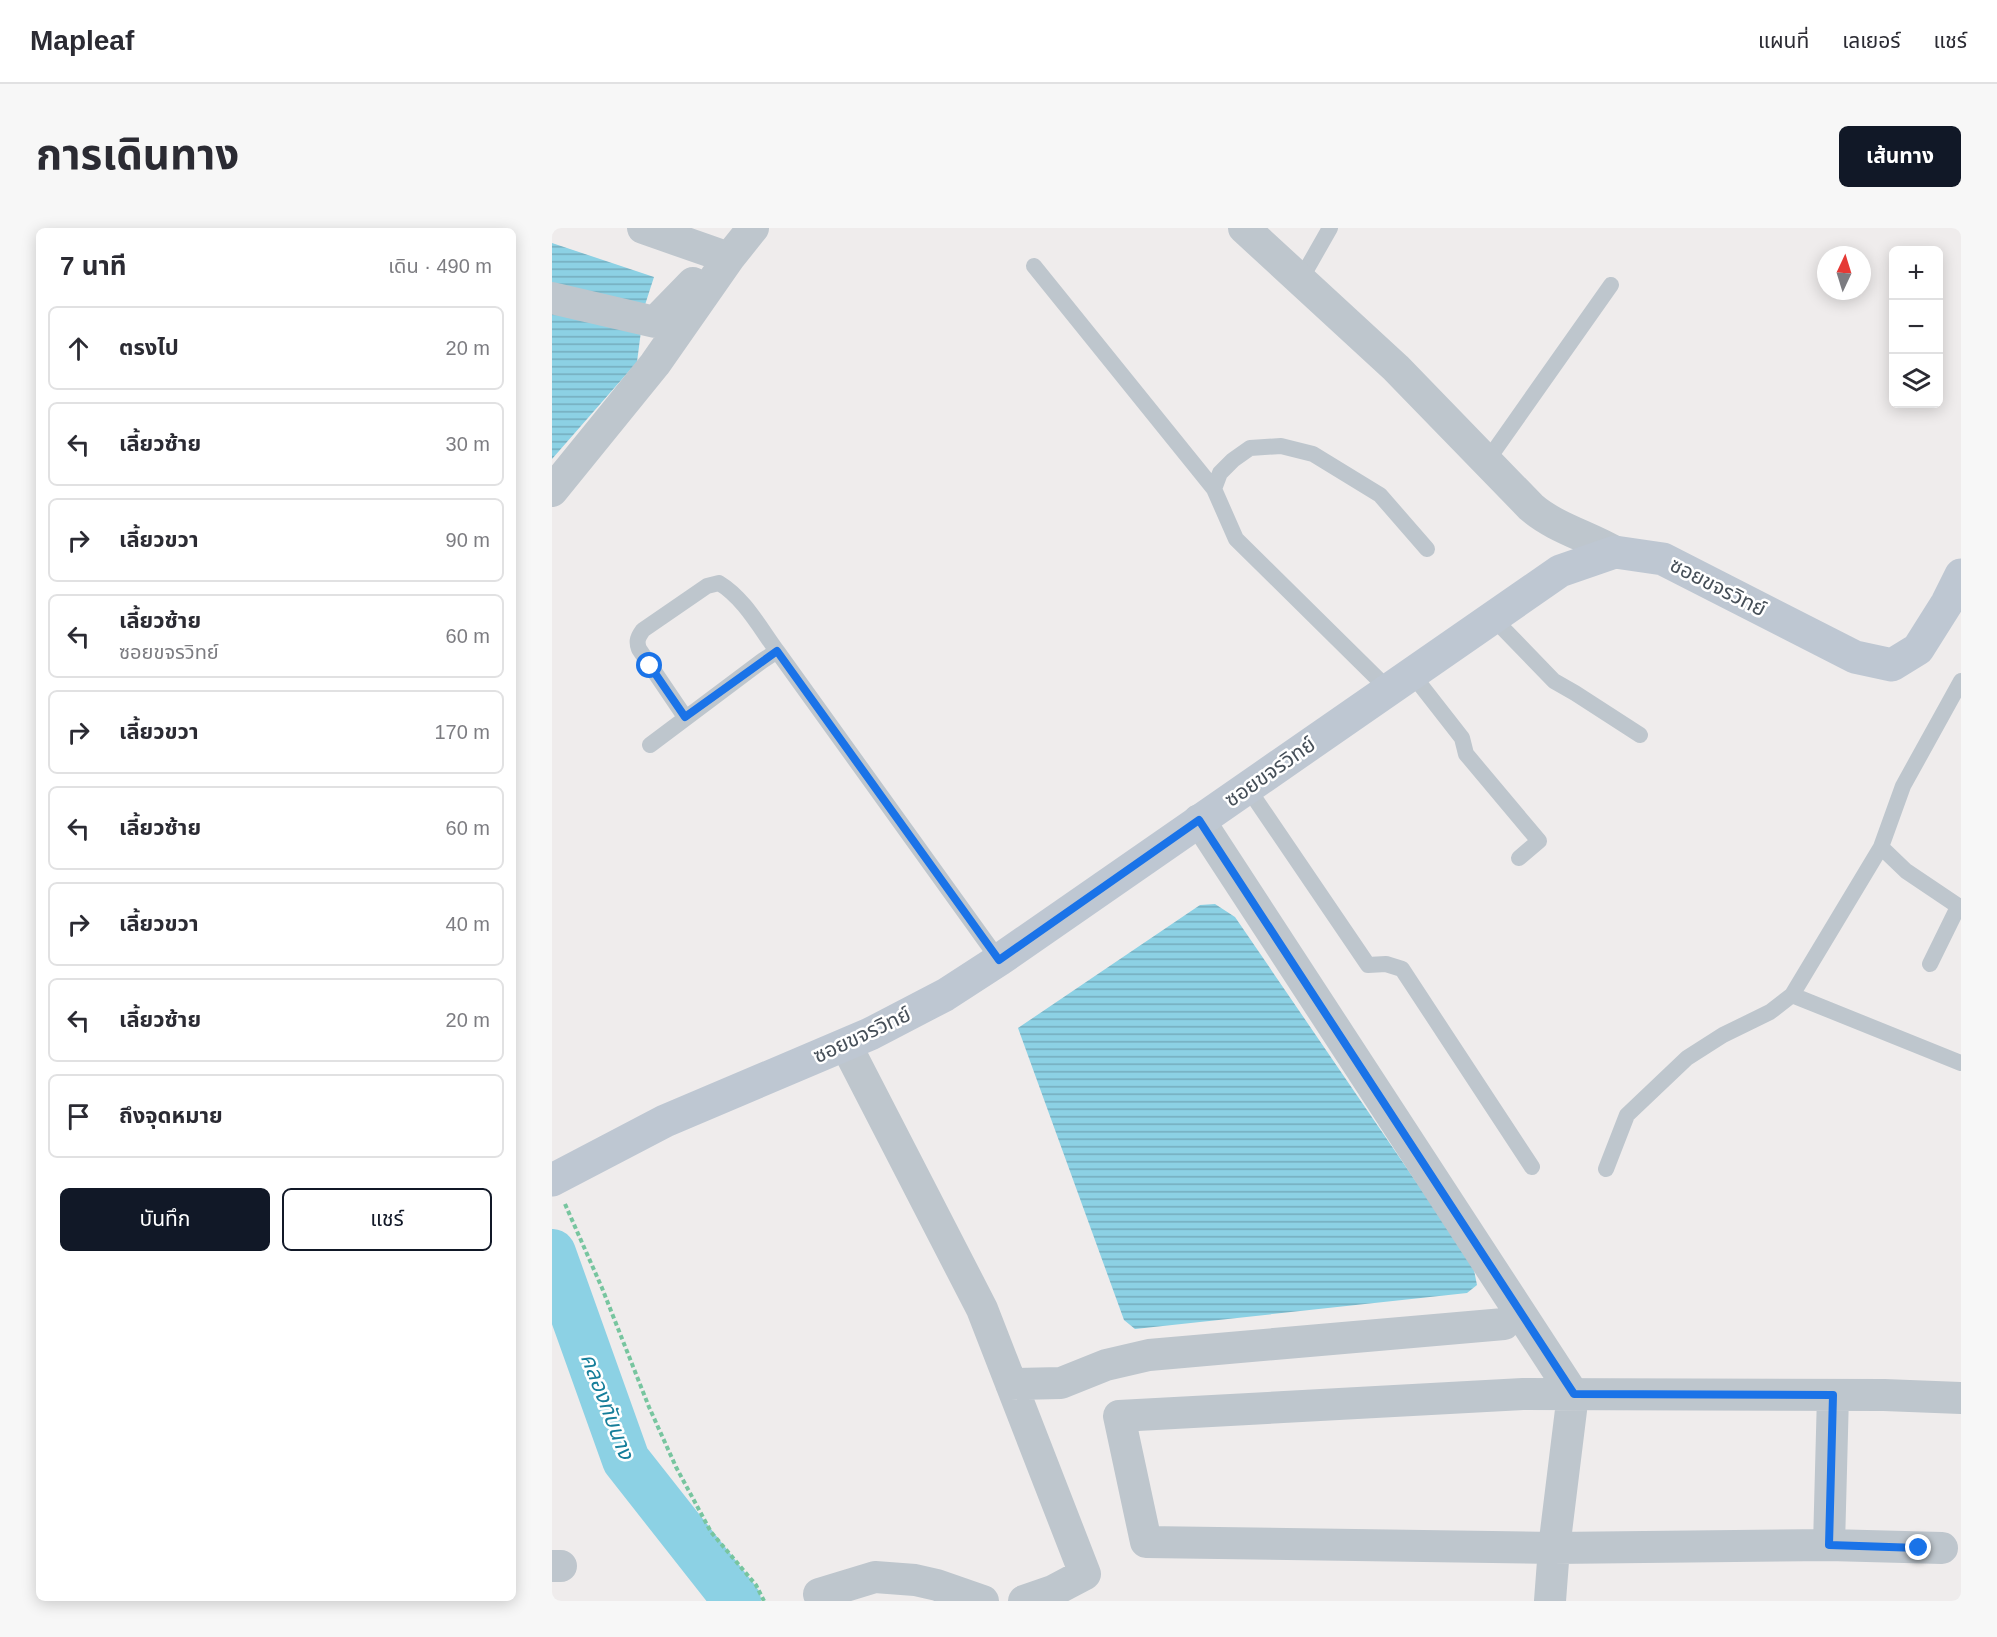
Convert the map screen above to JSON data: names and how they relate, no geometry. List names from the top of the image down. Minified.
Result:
{"streets":{"street":["ซอยขจรวิทย์"]},"water":["คลองทับนาง"],"north":"top","page":{"header":"Mapleaf","nav":["แผนที่","เลเยอร์","แชร์"],"title":"การเดินทาง","buttons":["เส้นทาง",["บันทึก","แชร์"]],"heading":["7 นาที","เดิน · 490 m"],"map_buttons":["+","−"],"list":[["ตรงไป","20 m"],["เลี้ยวซ้าย","30 m"],["เลี้ยวขวา","90 m"],["เลี้ยวซ้าย","ซอยขจรวิทย์","60 m"],["เลี้ยวขวา","170 m"],["เลี้ยวซ้าย","60 m"],["เลี้ยวขวา","40 m"],["เลี้ยวซ้าย","20 m"],"ถึงจุดหมาย"]}}
